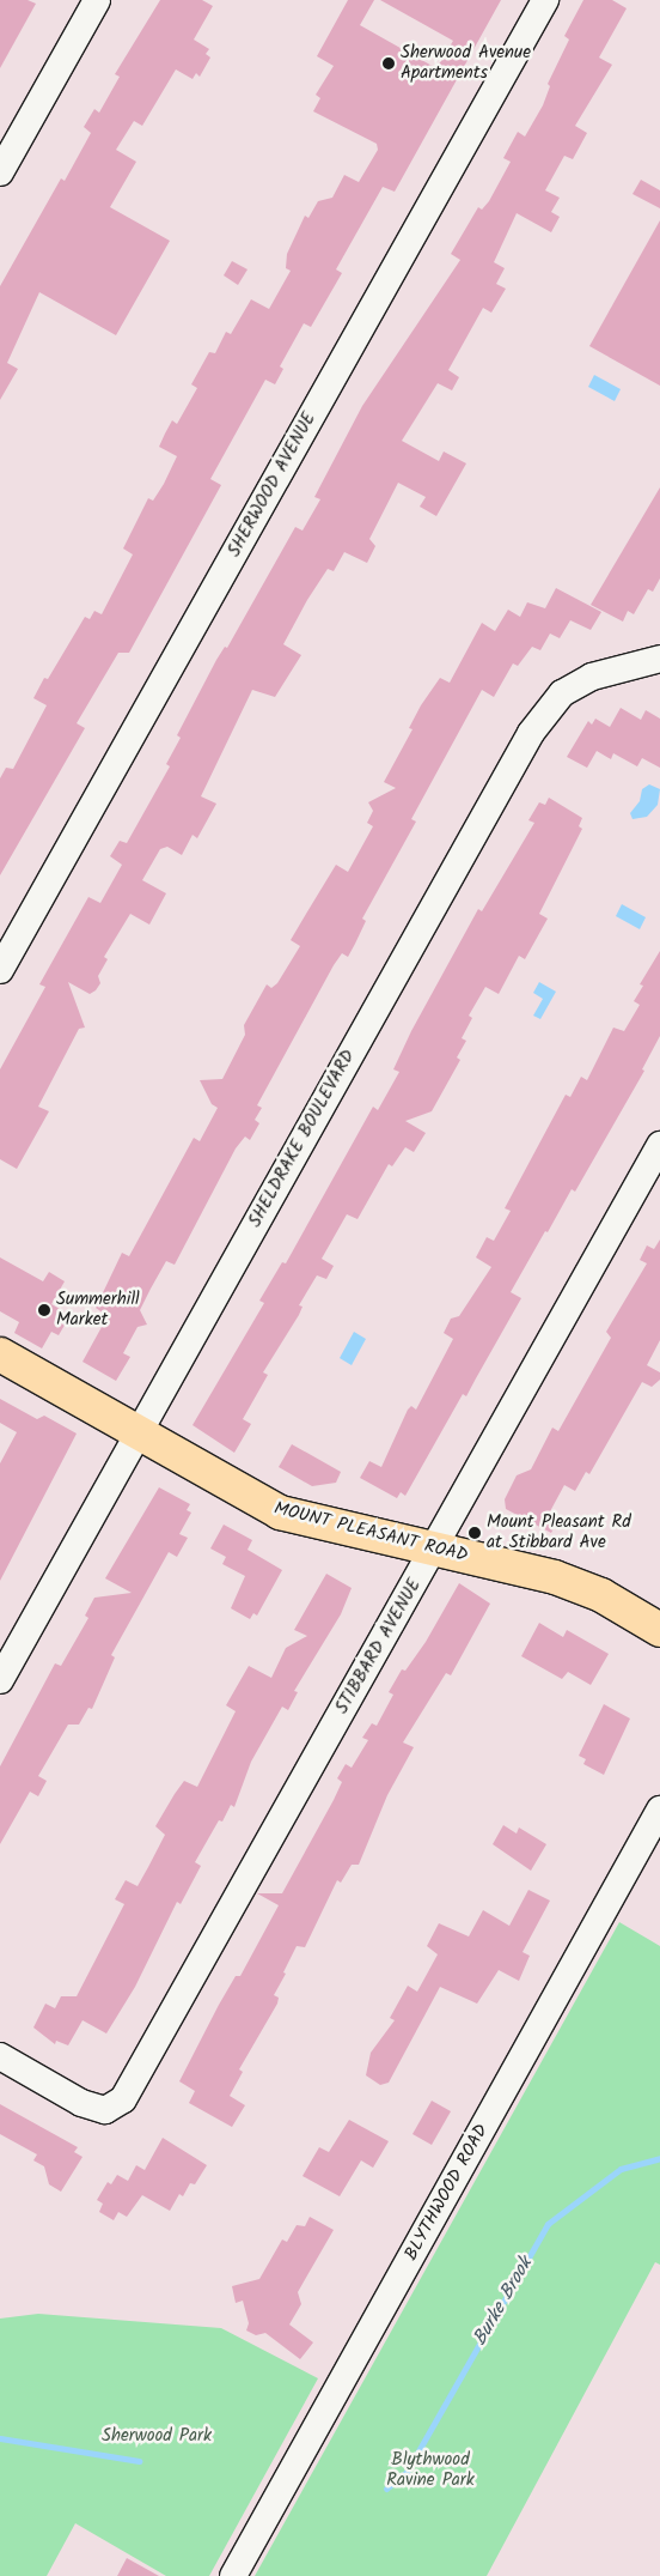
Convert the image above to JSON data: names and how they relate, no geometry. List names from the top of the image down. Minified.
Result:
{"streets":{"main road":["MOUNT PLEASANT ROAD"],"street":["SHERWOOD AVENUE","SHELDRAKE BOULEVARD","STIBBARD AVENUE","BLYTHWOOD ROAD"]},"crossings":[["SHELDRAKE BOULEVARD","MOUNT PLEASANT ROAD"],["MOUNT PLEASANT ROAD","STIBBARD AVENUE"]],"water":["Burke Brook"],"parks":["Sherwood Park","Blythwood Ravine Park"],"places":["Sherwood Avenue Apartments","Summerhill Market","Mount Pleasant Rd at Stibbard Ave"]}
